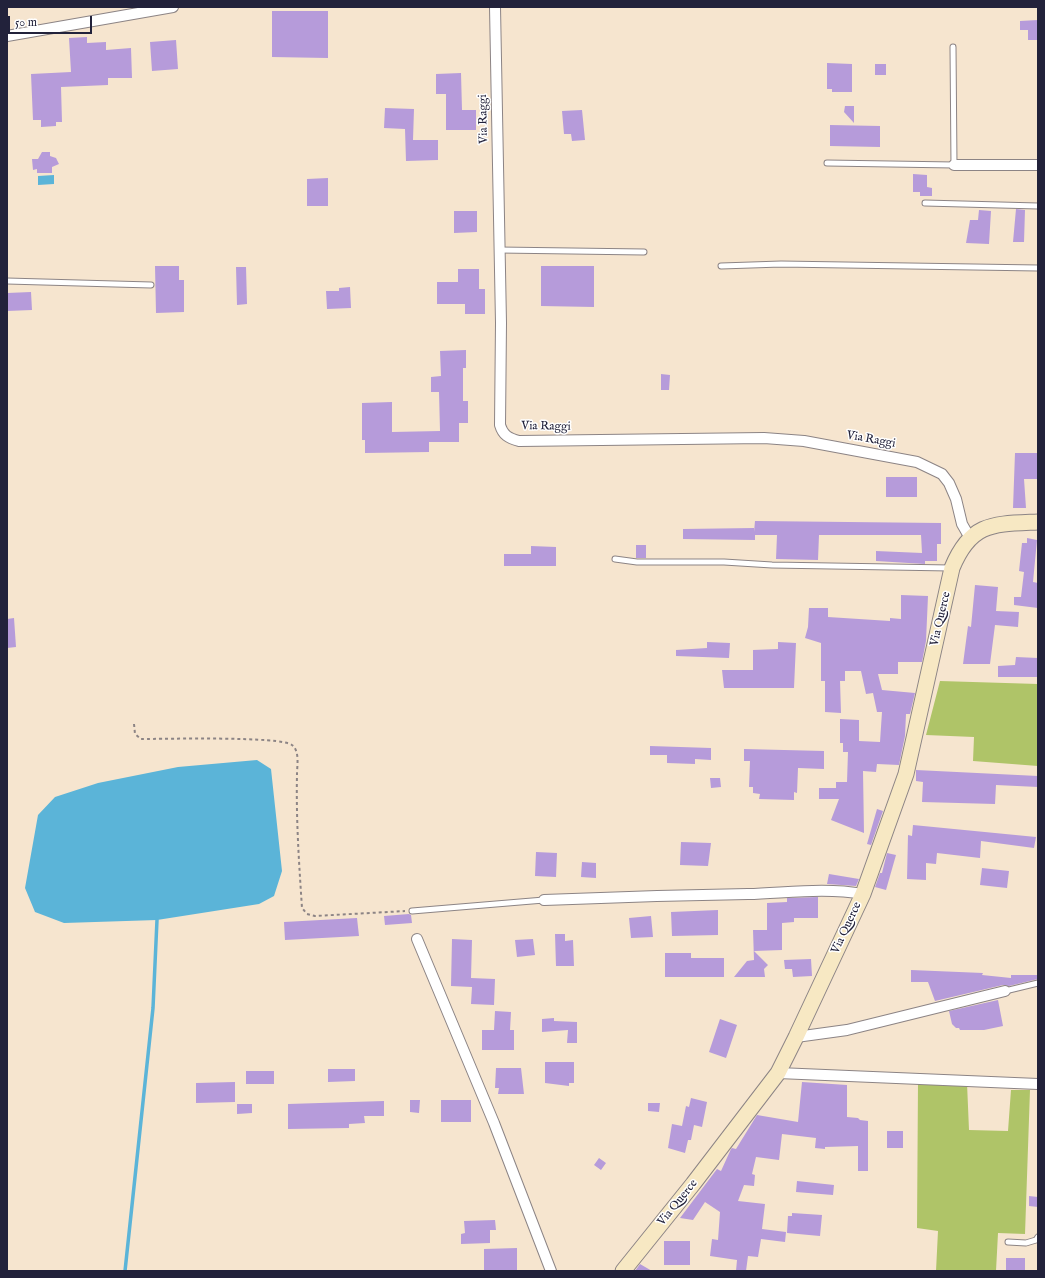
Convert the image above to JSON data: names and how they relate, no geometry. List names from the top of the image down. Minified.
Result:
{"streets":{"street":["Via Raggi","Via Querce"]},"crossings":[["Via Raggi","Via Querce"]],"scale_bar":"50 m"}
